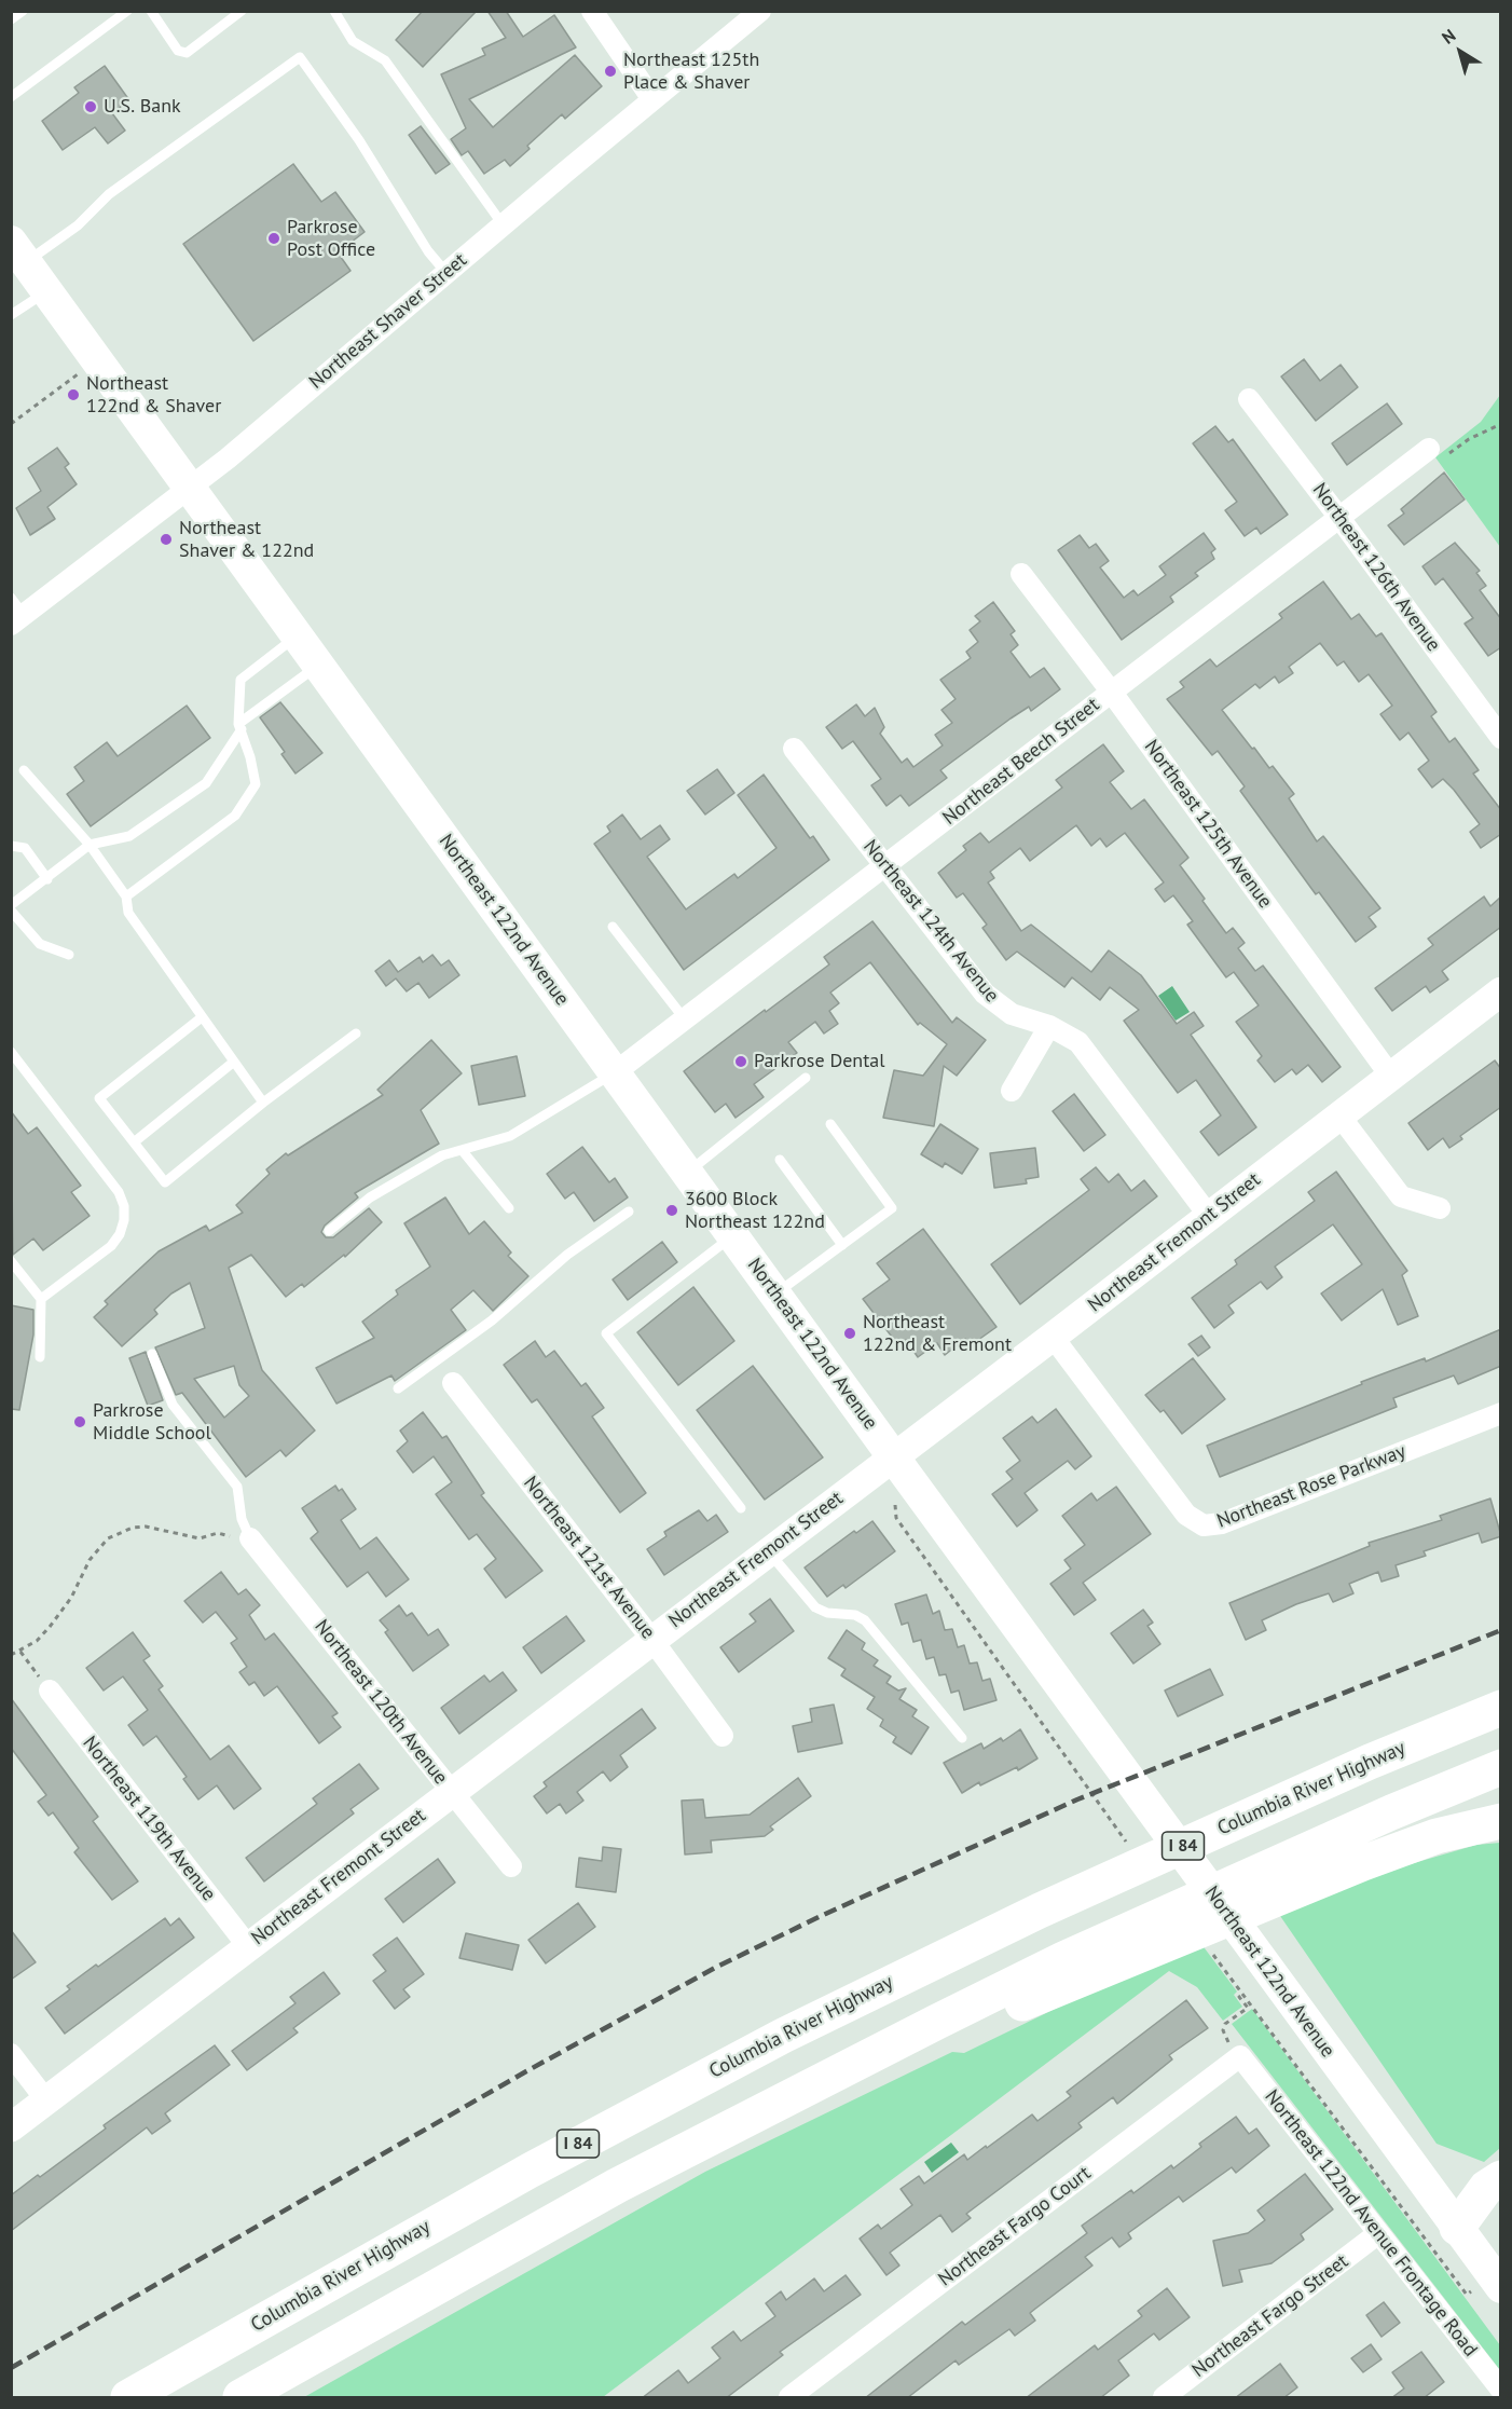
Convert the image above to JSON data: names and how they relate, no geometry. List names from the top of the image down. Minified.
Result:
{"streets":{"highway":["Columbia River Highway","I 84"],"main road":["Northeast 122nd Avenue","Northeast Fremont Street"],"street":["Northeast Shaver Street","Northeast 126th Avenue","Northeast Beech Street","Northeast 125th Avenue","Northeast 124th Avenue","Northeast Rose Parkway","Northeast 121st Avenue","Northeast 120th Avenue","Northeast 119th Avenue","Northeast 122nd Avenue Frontage Road","Northeast Fargo Court","Northeast Fargo Street"]},"crossings":[["Northeast Shaver Street","Northeast 122nd Avenue"],["Northeast 126th Avenue","Northeast Beech Street"],["Northeast Beech Street","Northeast 125th Avenue"],["Northeast Beech Street","Northeast 122nd Avenue"],["Northeast Beech Street","Northeast 124th Avenue"],["Northeast 125th Avenue","Northeast Fremont Street"],["Northeast 122nd Avenue","Northeast Fremont Street"],["Northeast 124th Avenue","Northeast Fremont Street"],["Northeast Fremont Street","Northeast Rose Parkway"],["Northeast Fremont Street","Northeast 121st Avenue"],["Northeast Fremont Street","Northeast 120th Avenue"],["Northeast Fremont Street","Northeast 119th Avenue"],["Northeast 122nd Avenue Frontage Road","Northeast Fargo Court"],["Northeast 122nd Avenue Frontage Road","Northeast Fargo Street"]],"places":["Northeast 125th Place & Shaver","U.S. Bank","Parkrose Post Office","Northeast 122nd & Shaver","Northeast Shaver & 122nd","Parkrose Dental","3600 Block Northeast 122nd","Northeast 122nd & Fremont","Parkrose Middle School"],"north":"top left"}
